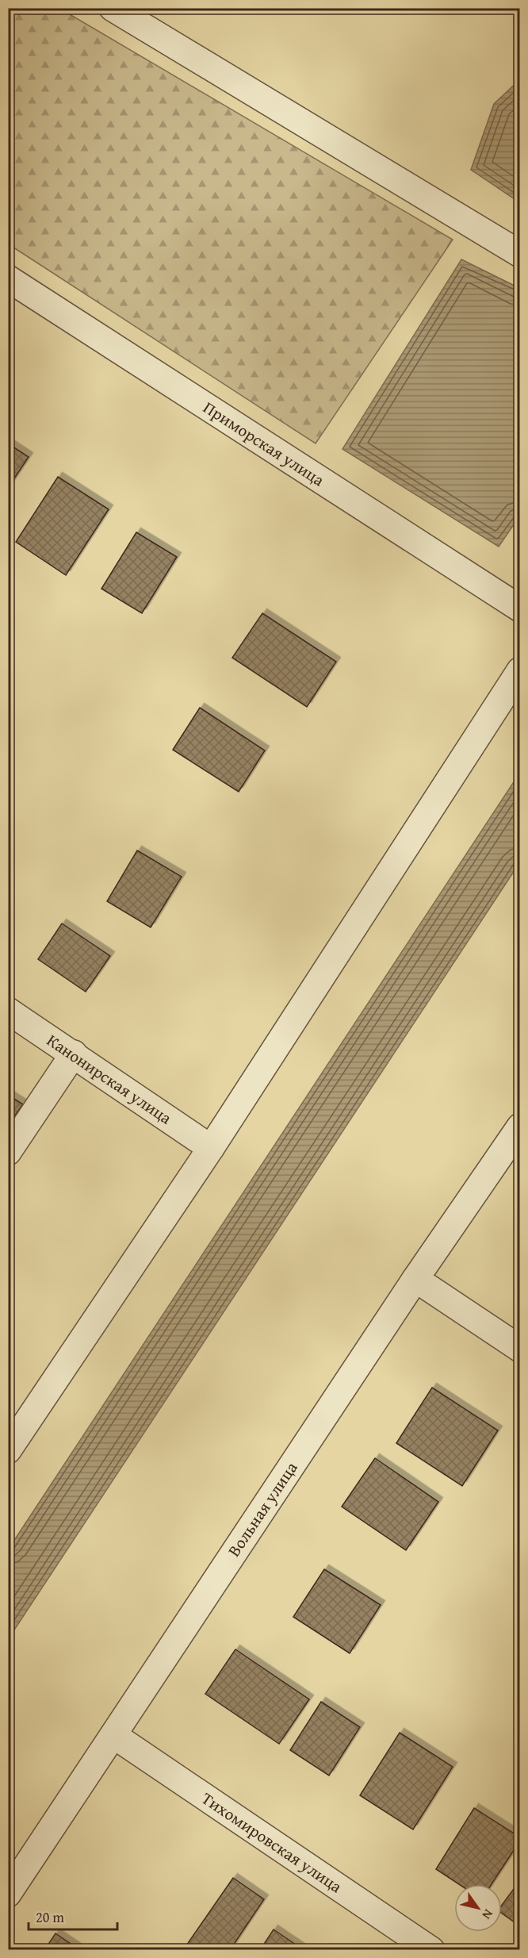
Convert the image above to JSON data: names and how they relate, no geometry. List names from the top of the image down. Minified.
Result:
{"streets":{"street":["Приморская улица","Канонирская улица","Вольная улица","Тихомировская улица"]},"crossings":[["Вольная улица","Тихомировская улица"]],"scale_bar":"20 m","north":"bottom right"}
